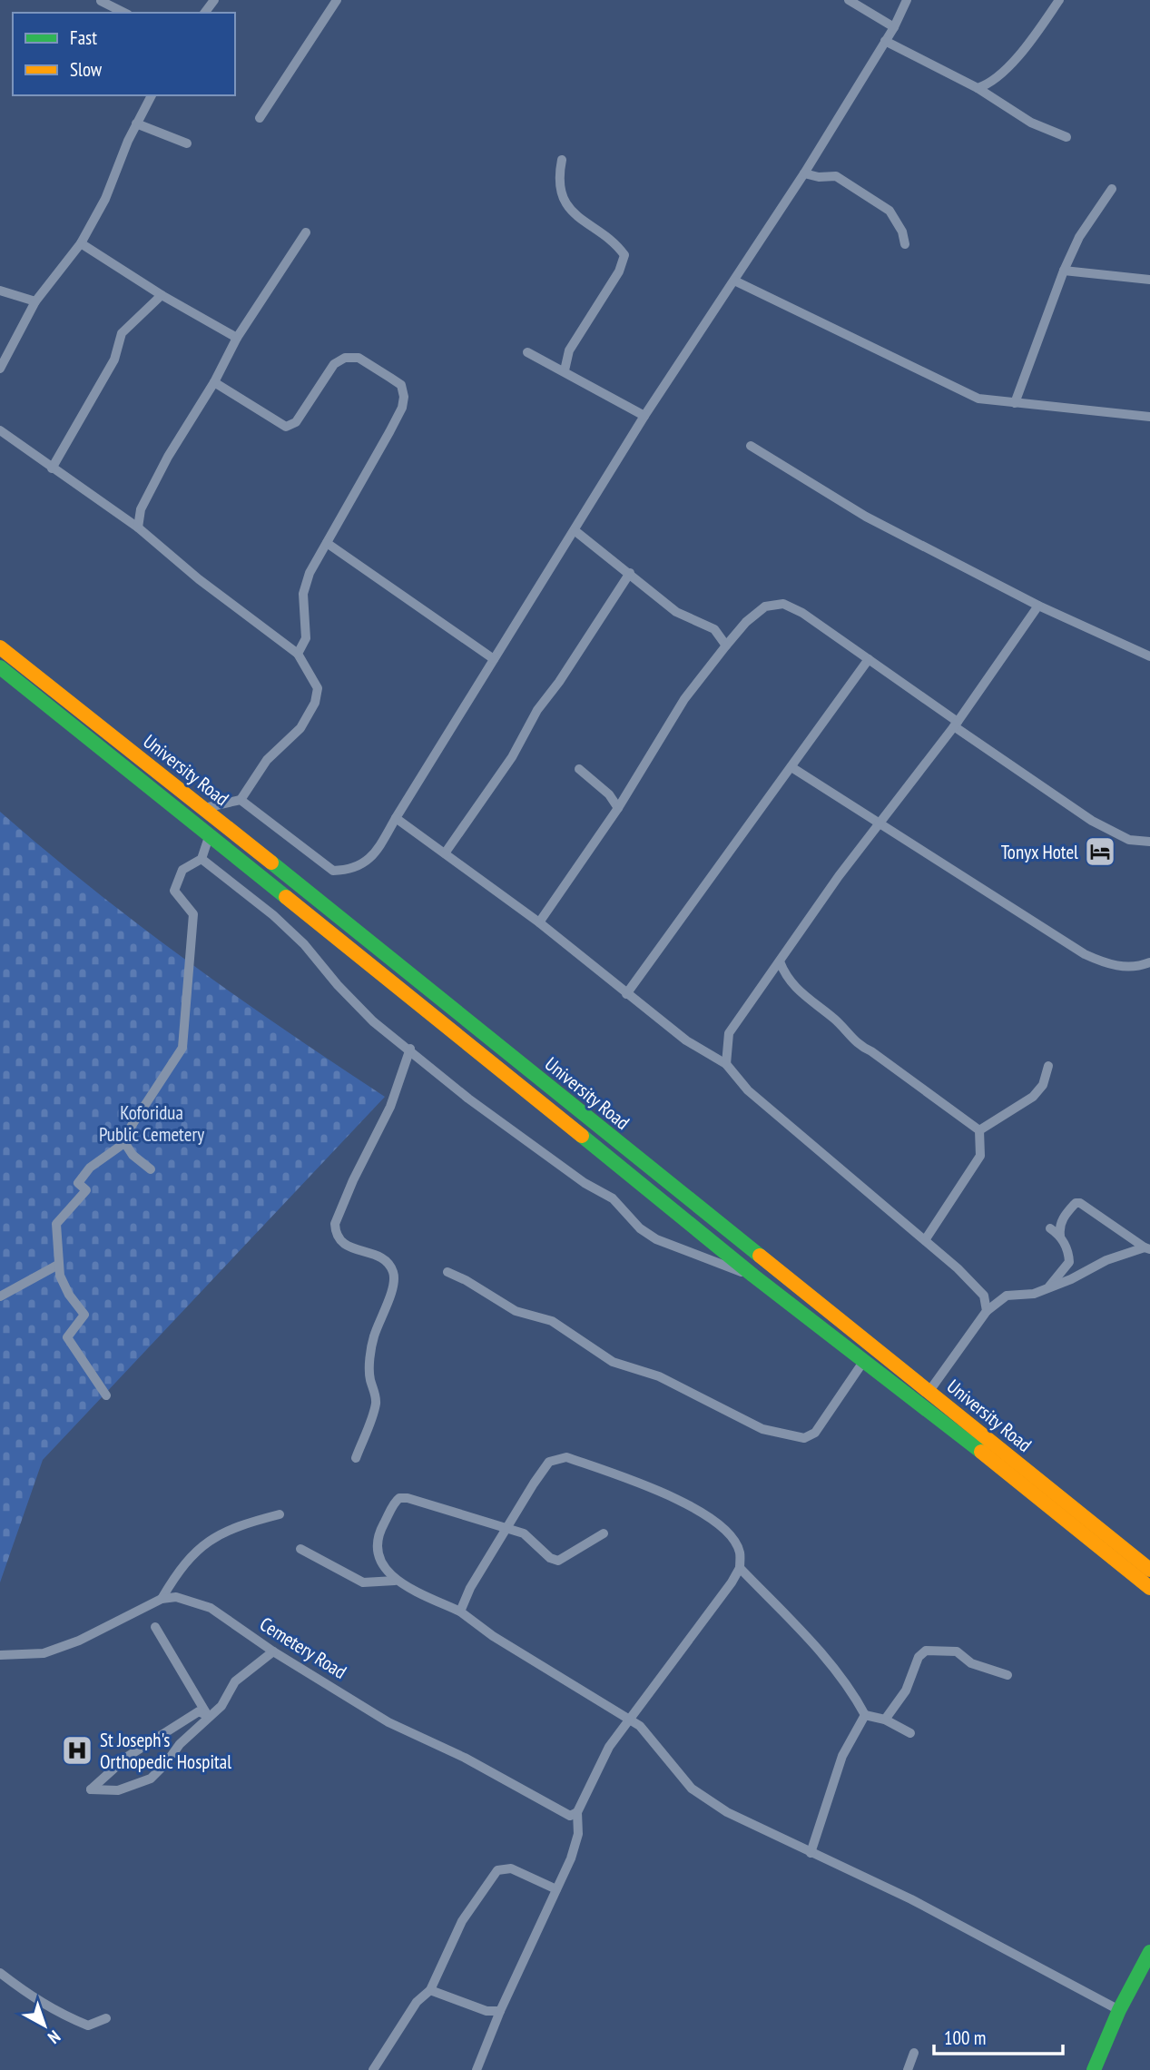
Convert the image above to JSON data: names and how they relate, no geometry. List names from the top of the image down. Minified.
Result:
{"streets":{"main road":["University Road"],"street":["Cemetery Road"]},"parks":["Koforidua Public Cemetery"],"places":{"hotel":["Tonyx Hotel"],"hospital":["St Joseph's Orthopedic Hospital"]},"legend":["Fast","Slow"],"scale_bar":"100 m","north":"bottom right"}
